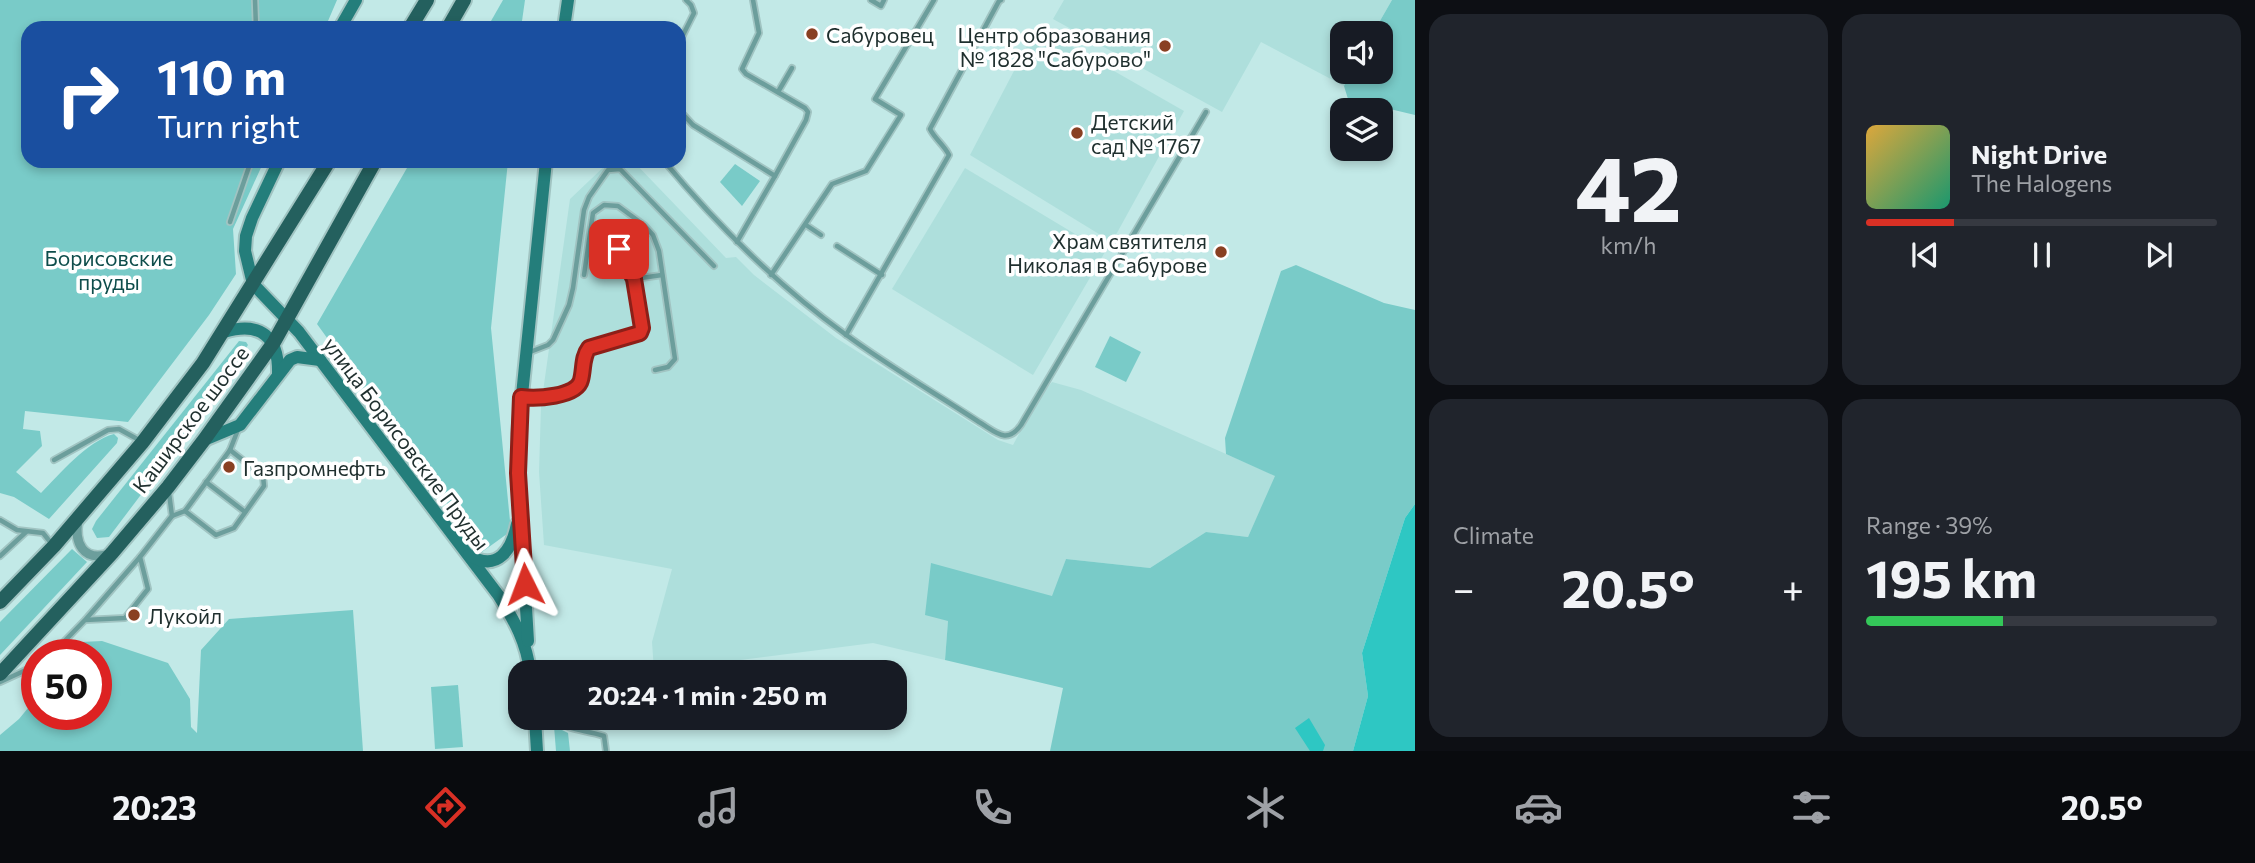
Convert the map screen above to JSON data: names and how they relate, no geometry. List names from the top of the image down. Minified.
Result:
{"streets":{"main road":["Каширское шоссе","улица Борисовские Пруды"]},"crossings":[["Каширское шоссе","улица Борисовские Пруды"]],"parks":["Борисовские пруды"],"places":["Сабуровец","Центр образования № 1828 \"Сабурово\"","Детский сад № 1767","Храм святителя Николая в Сабурове","Газпромнефть","Лукойл"],"page":{"tile":[["42","km/h"],"Climate",["Range · 39%","195 km"]],"turn":["110 m","Turn right"],"song":["Night Drive","The Halogens"],"heat":["−","20.5°","+"],"limit":"50","trip":"20:24 · 1 min · 250 m","tabs":["20:23","20.5°"]}}
